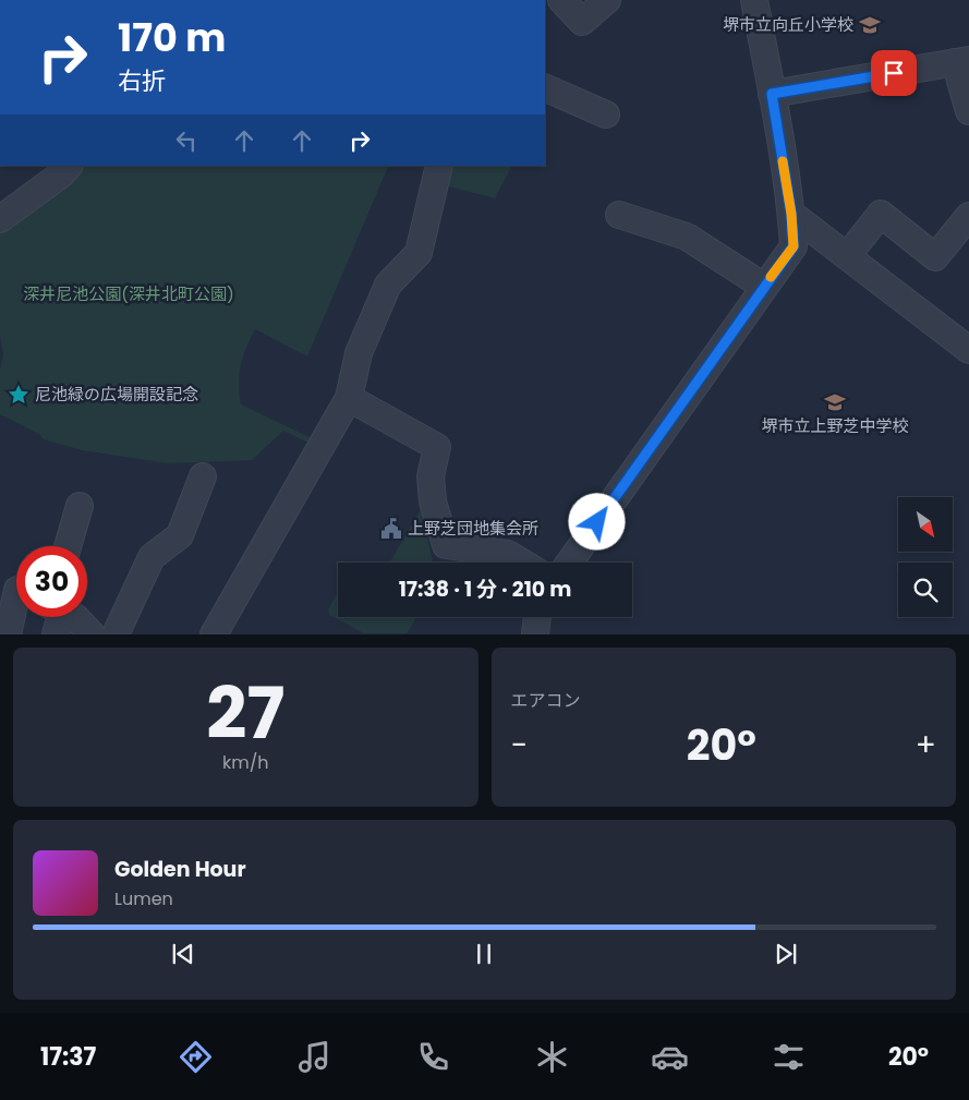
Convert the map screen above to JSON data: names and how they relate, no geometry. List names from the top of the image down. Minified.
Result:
{"parks":["深井尼池公園(深井北町公園)"],"places":{"school or university":["堺市立向丘小学校","堺市立上野芝中学校"],"place":["尼池緑の広場開設記念"],"public building":["上野芝団地集会所"]},"north":"bottom right","page":{"turn":["170 m","右折"],"limit":"30","trip":"17:38 · 1 分 · 210 m","tile":[["27","km/h"],"エアコン"],"heat":["−","20°","+"],"song":["Golden Hour","Lumen"],"tabs":["17:37","20°"]}}
